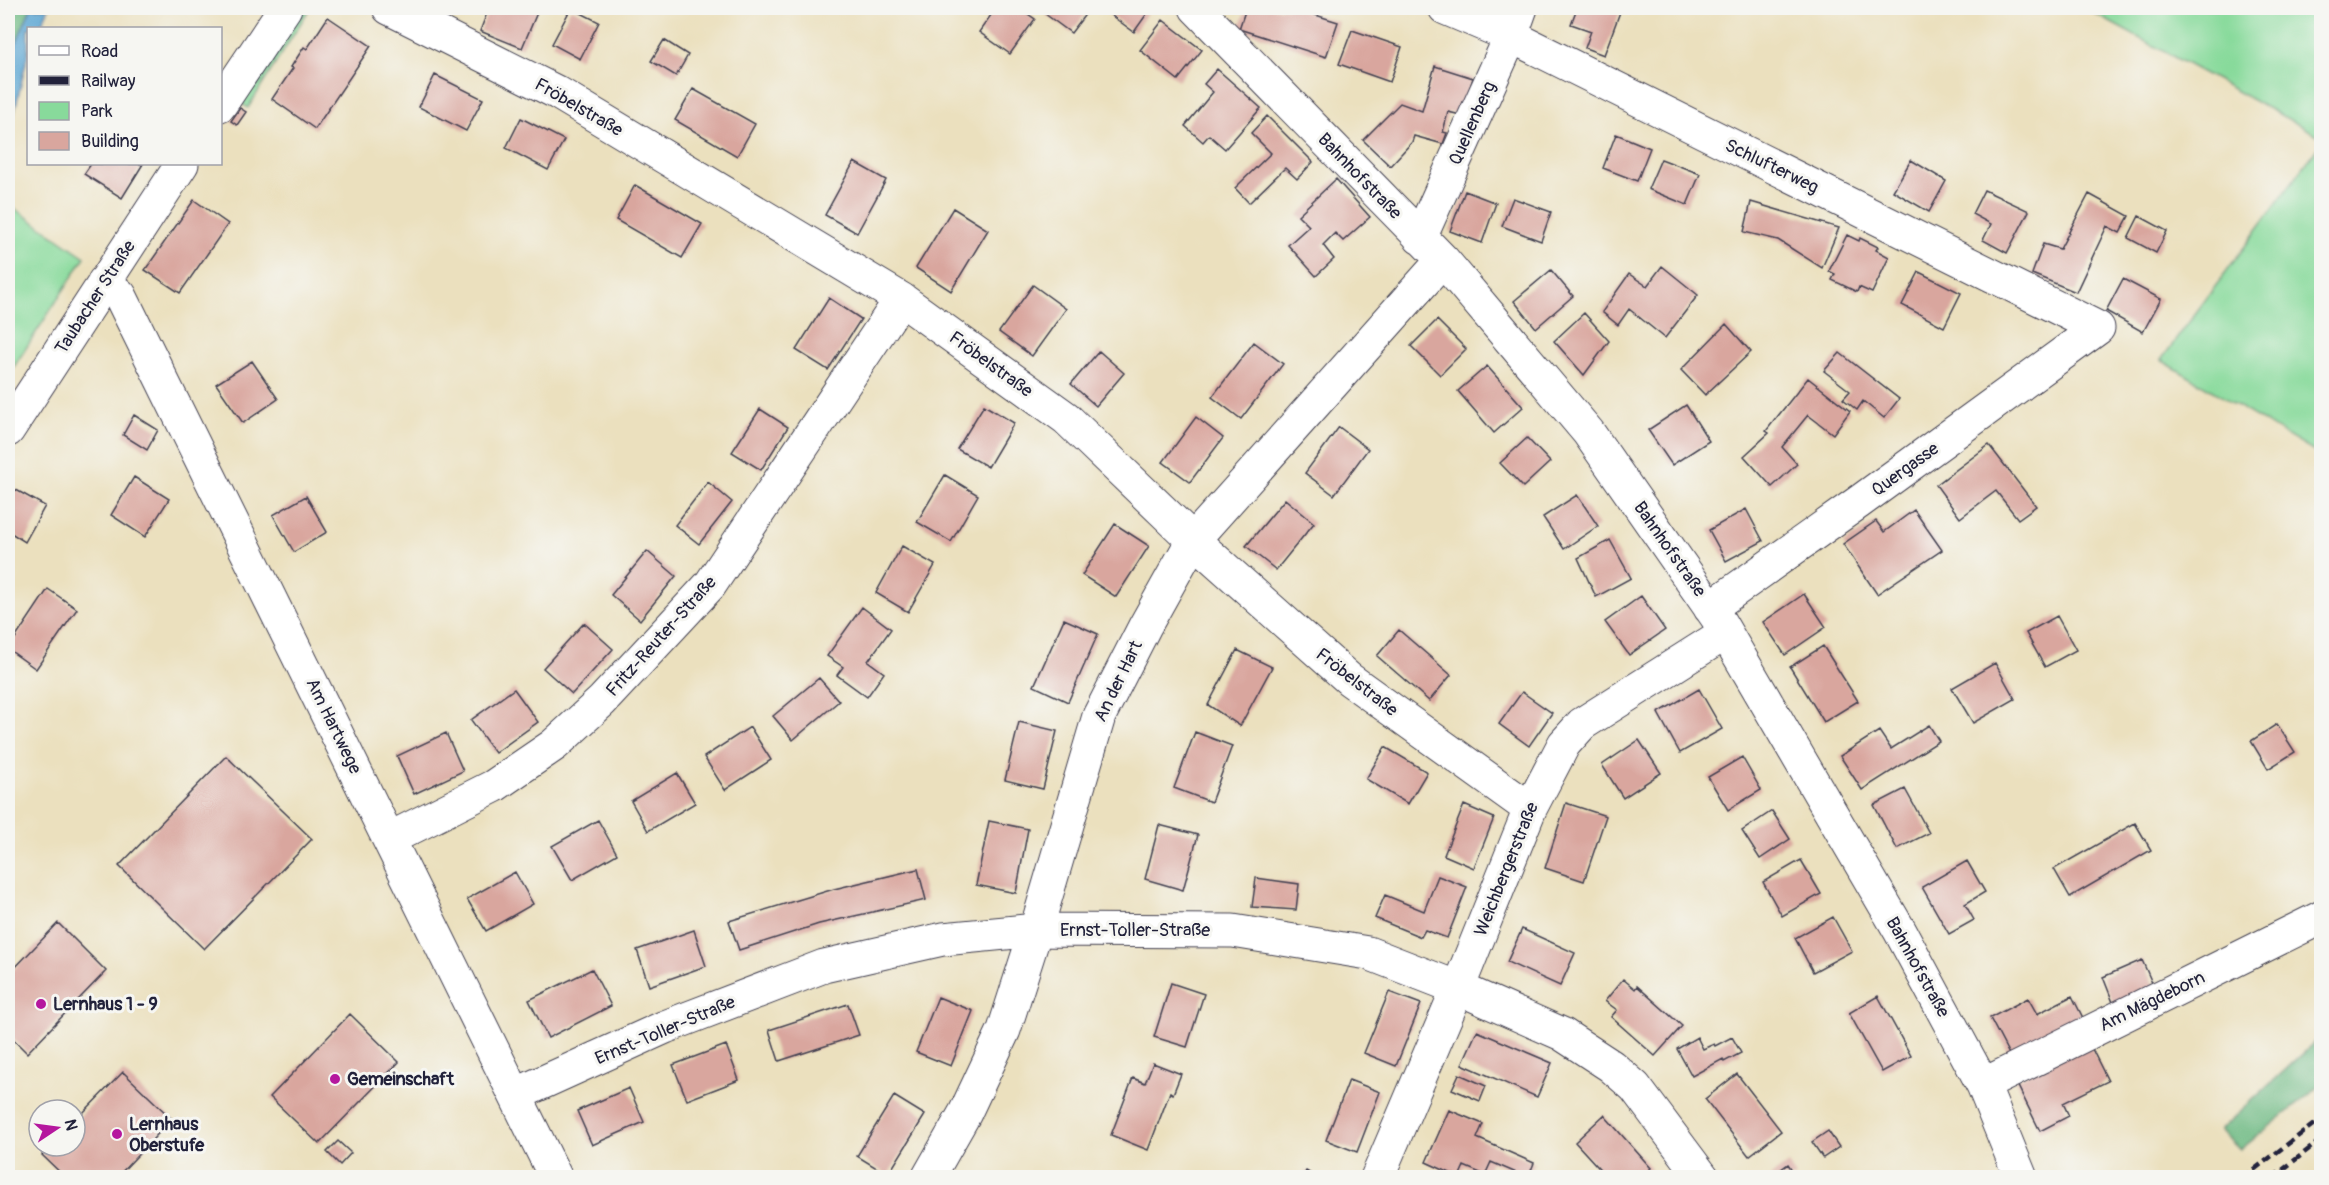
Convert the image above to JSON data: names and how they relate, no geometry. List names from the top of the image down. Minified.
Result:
{"streets":{"street":["Fröbelstraße","Quellenberg","Schlufterweg","Bahnhofstraße","Taubacher Straße","Quergasse","Fritz-Reuter-Straße","An der Hart","Am Hartwege","Weichbergerstraße","Ernst-Toller-Straße","Am Mägdeborn"]},"crossings":[["Fröbelstraße","Fritz-Reuter-Straße"],["Fröbelstraße","An der Hart"],["Fröbelstraße","Weichbergerstraße"],["Quellenberg","Schlufterweg"],["Quellenberg","Bahnhofstraße"],["Quellenberg","An der Hart"],["Schlufterweg","Quergasse"],["Bahnhofstraße","Quergasse"],["Bahnhofstraße","An der Hart"],["Bahnhofstraße","Weichbergerstraße"],["Bahnhofstraße","Am Mägdeborn"],["Taubacher Straße","Am Hartwege"],["Quergasse","Weichbergerstraße"],["Fritz-Reuter-Straße","Am Hartwege"],["An der Hart","Ernst-Toller-Straße"],["Am Hartwege","Ernst-Toller-Straße"],["Weichbergerstraße","Ernst-Toller-Straße"]],"places":["Lernhaus 1 - 9","Gemeinschaft","Lernhaus Oberstufe"],"legend":["Road","Railway","Park","Building"],"north":"right"}
